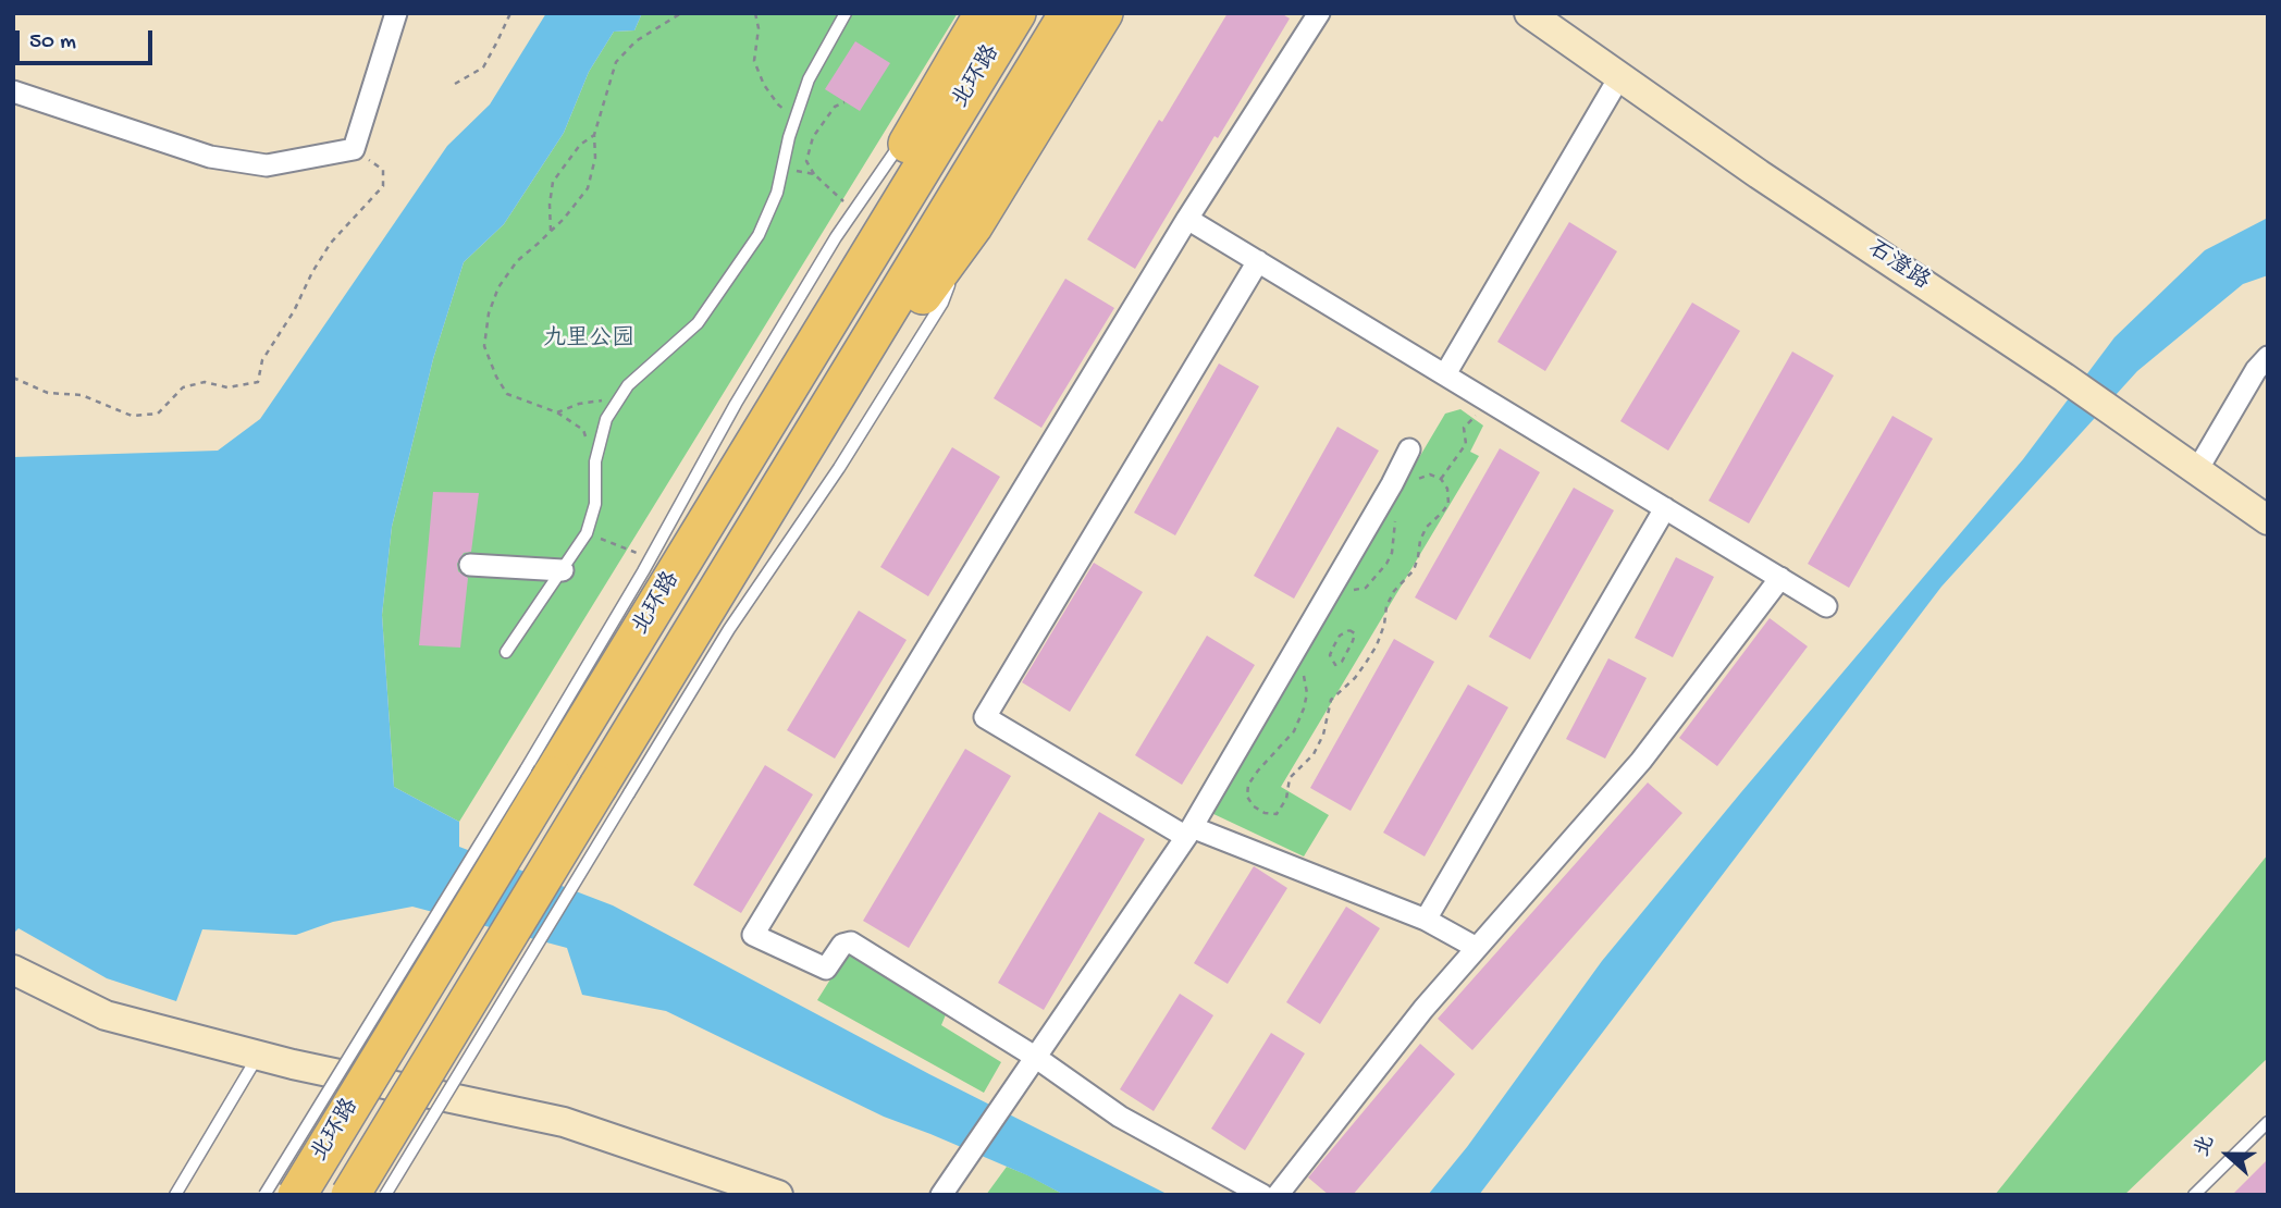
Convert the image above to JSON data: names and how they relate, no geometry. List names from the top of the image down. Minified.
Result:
{"streets":{"highway":["北环路"],"street":["石澄路"]},"parks":["九里公园"],"scale_bar":"50 m","north":"left"}
